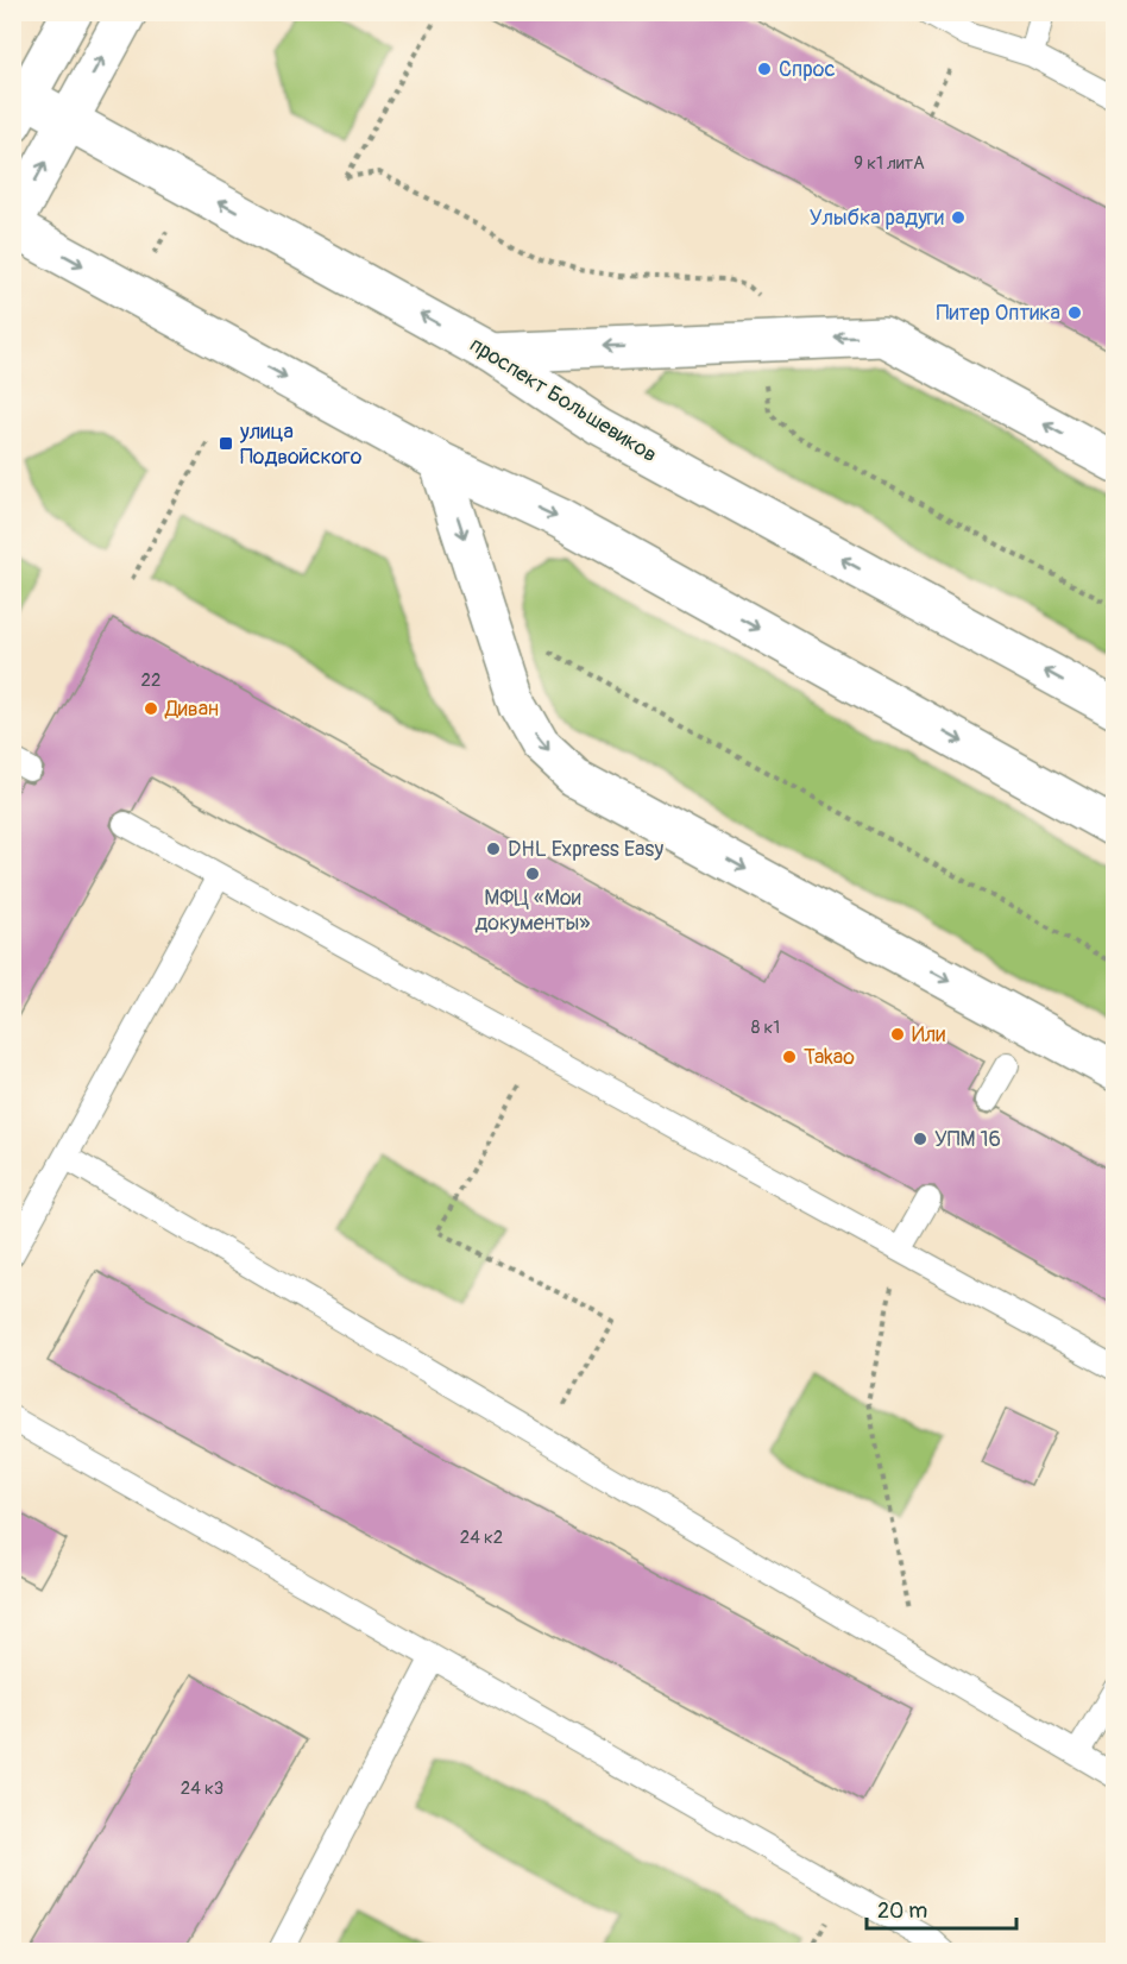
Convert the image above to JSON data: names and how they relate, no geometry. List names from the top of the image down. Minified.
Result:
{"streets":{"main road":["проспект Большевиков"]},"places":{"other":["Спрос","Улыбка радуги","Питер Оптика","Диван","DHL Express Easy","МФЦ «Мои документы»","Или","Takao","УПМ 16"],"transit":["улица Подвойского"]},"house_numbers":["9 к1 литА","22","8 к1","24 к2","24 к3"],"scale_bar":"20 m"}
